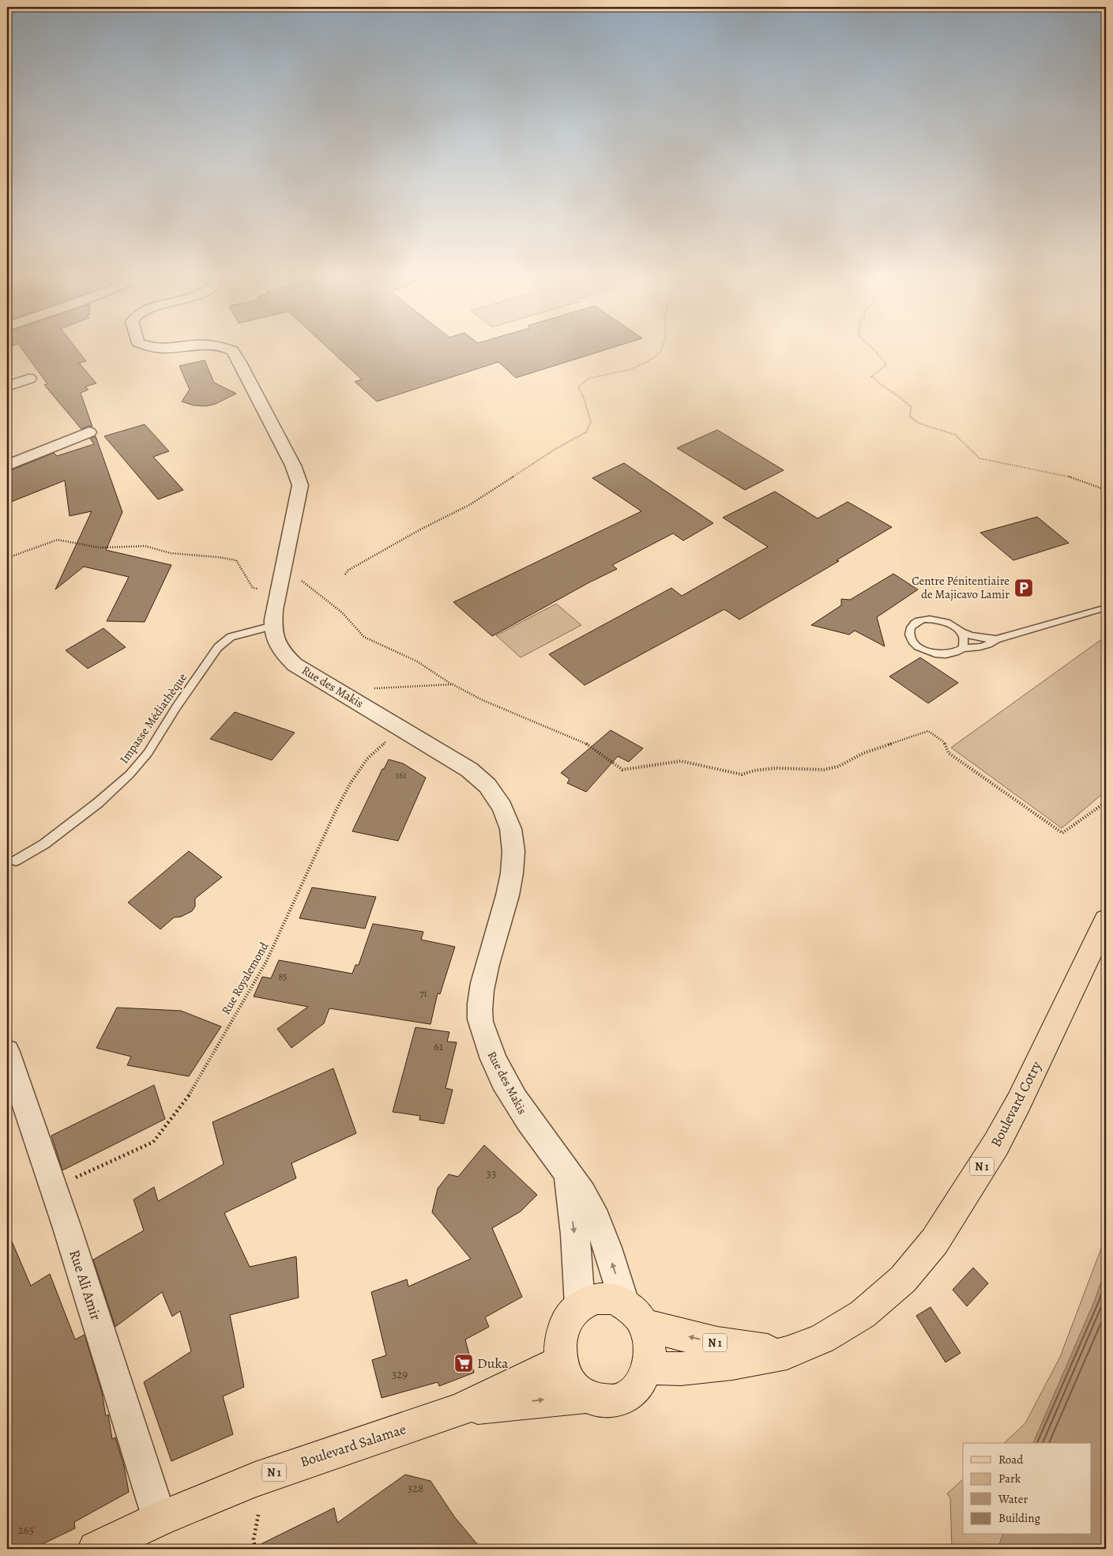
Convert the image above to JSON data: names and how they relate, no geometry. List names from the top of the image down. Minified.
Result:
{"streets":{"main road":["Boulevard Cotry","N 1","Boulevard Salamae"],"street":["Rue des Makis","Rue Ali Amir"],"lane":["Impasse Médiathèque"],"path":["Rue Royalemond"]},"crossings":[["Rue des Makis","Impasse Médiathèque"],["Rue des Makis","Rue Royalemond"],["Rue des Makis","N 1"],["Rue des Makis","Boulevard Salamae"],["Rue Royalemond","Rue Ali Amir"],["Boulevard Cotry","N 1"],["N 1","Boulevard Salamae"],["Rue Ali Amir","Boulevard Salamae"]],"places":{"parking":["Centre Pénitentiaire de Majicavo Lamir"],"supermarket":["Duka"]},"house_numbers":["161","85","71","61","33","329","328","265"],"legend":["Road","Park","Water","Building"]}
